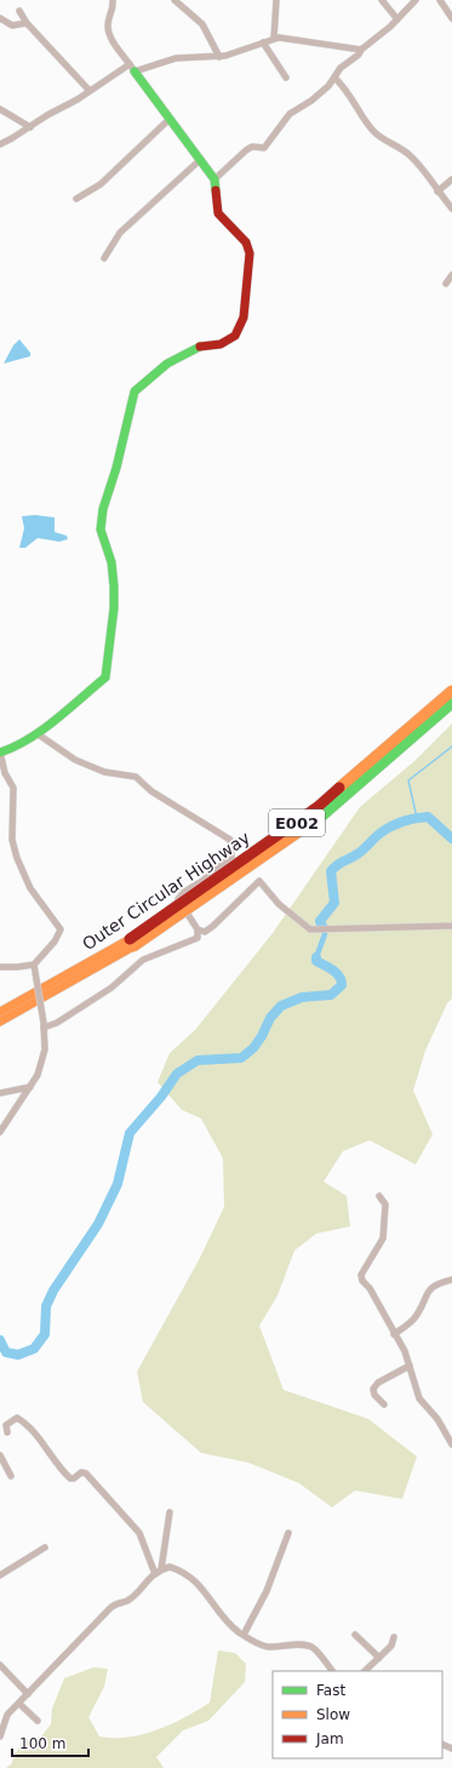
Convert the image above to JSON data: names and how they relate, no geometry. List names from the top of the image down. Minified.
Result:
{"streets":{"main road":["E002","Outer Circular Highway"]},"legend":["Fast","Slow","Jam"],"scale_bar":"100 m"}
